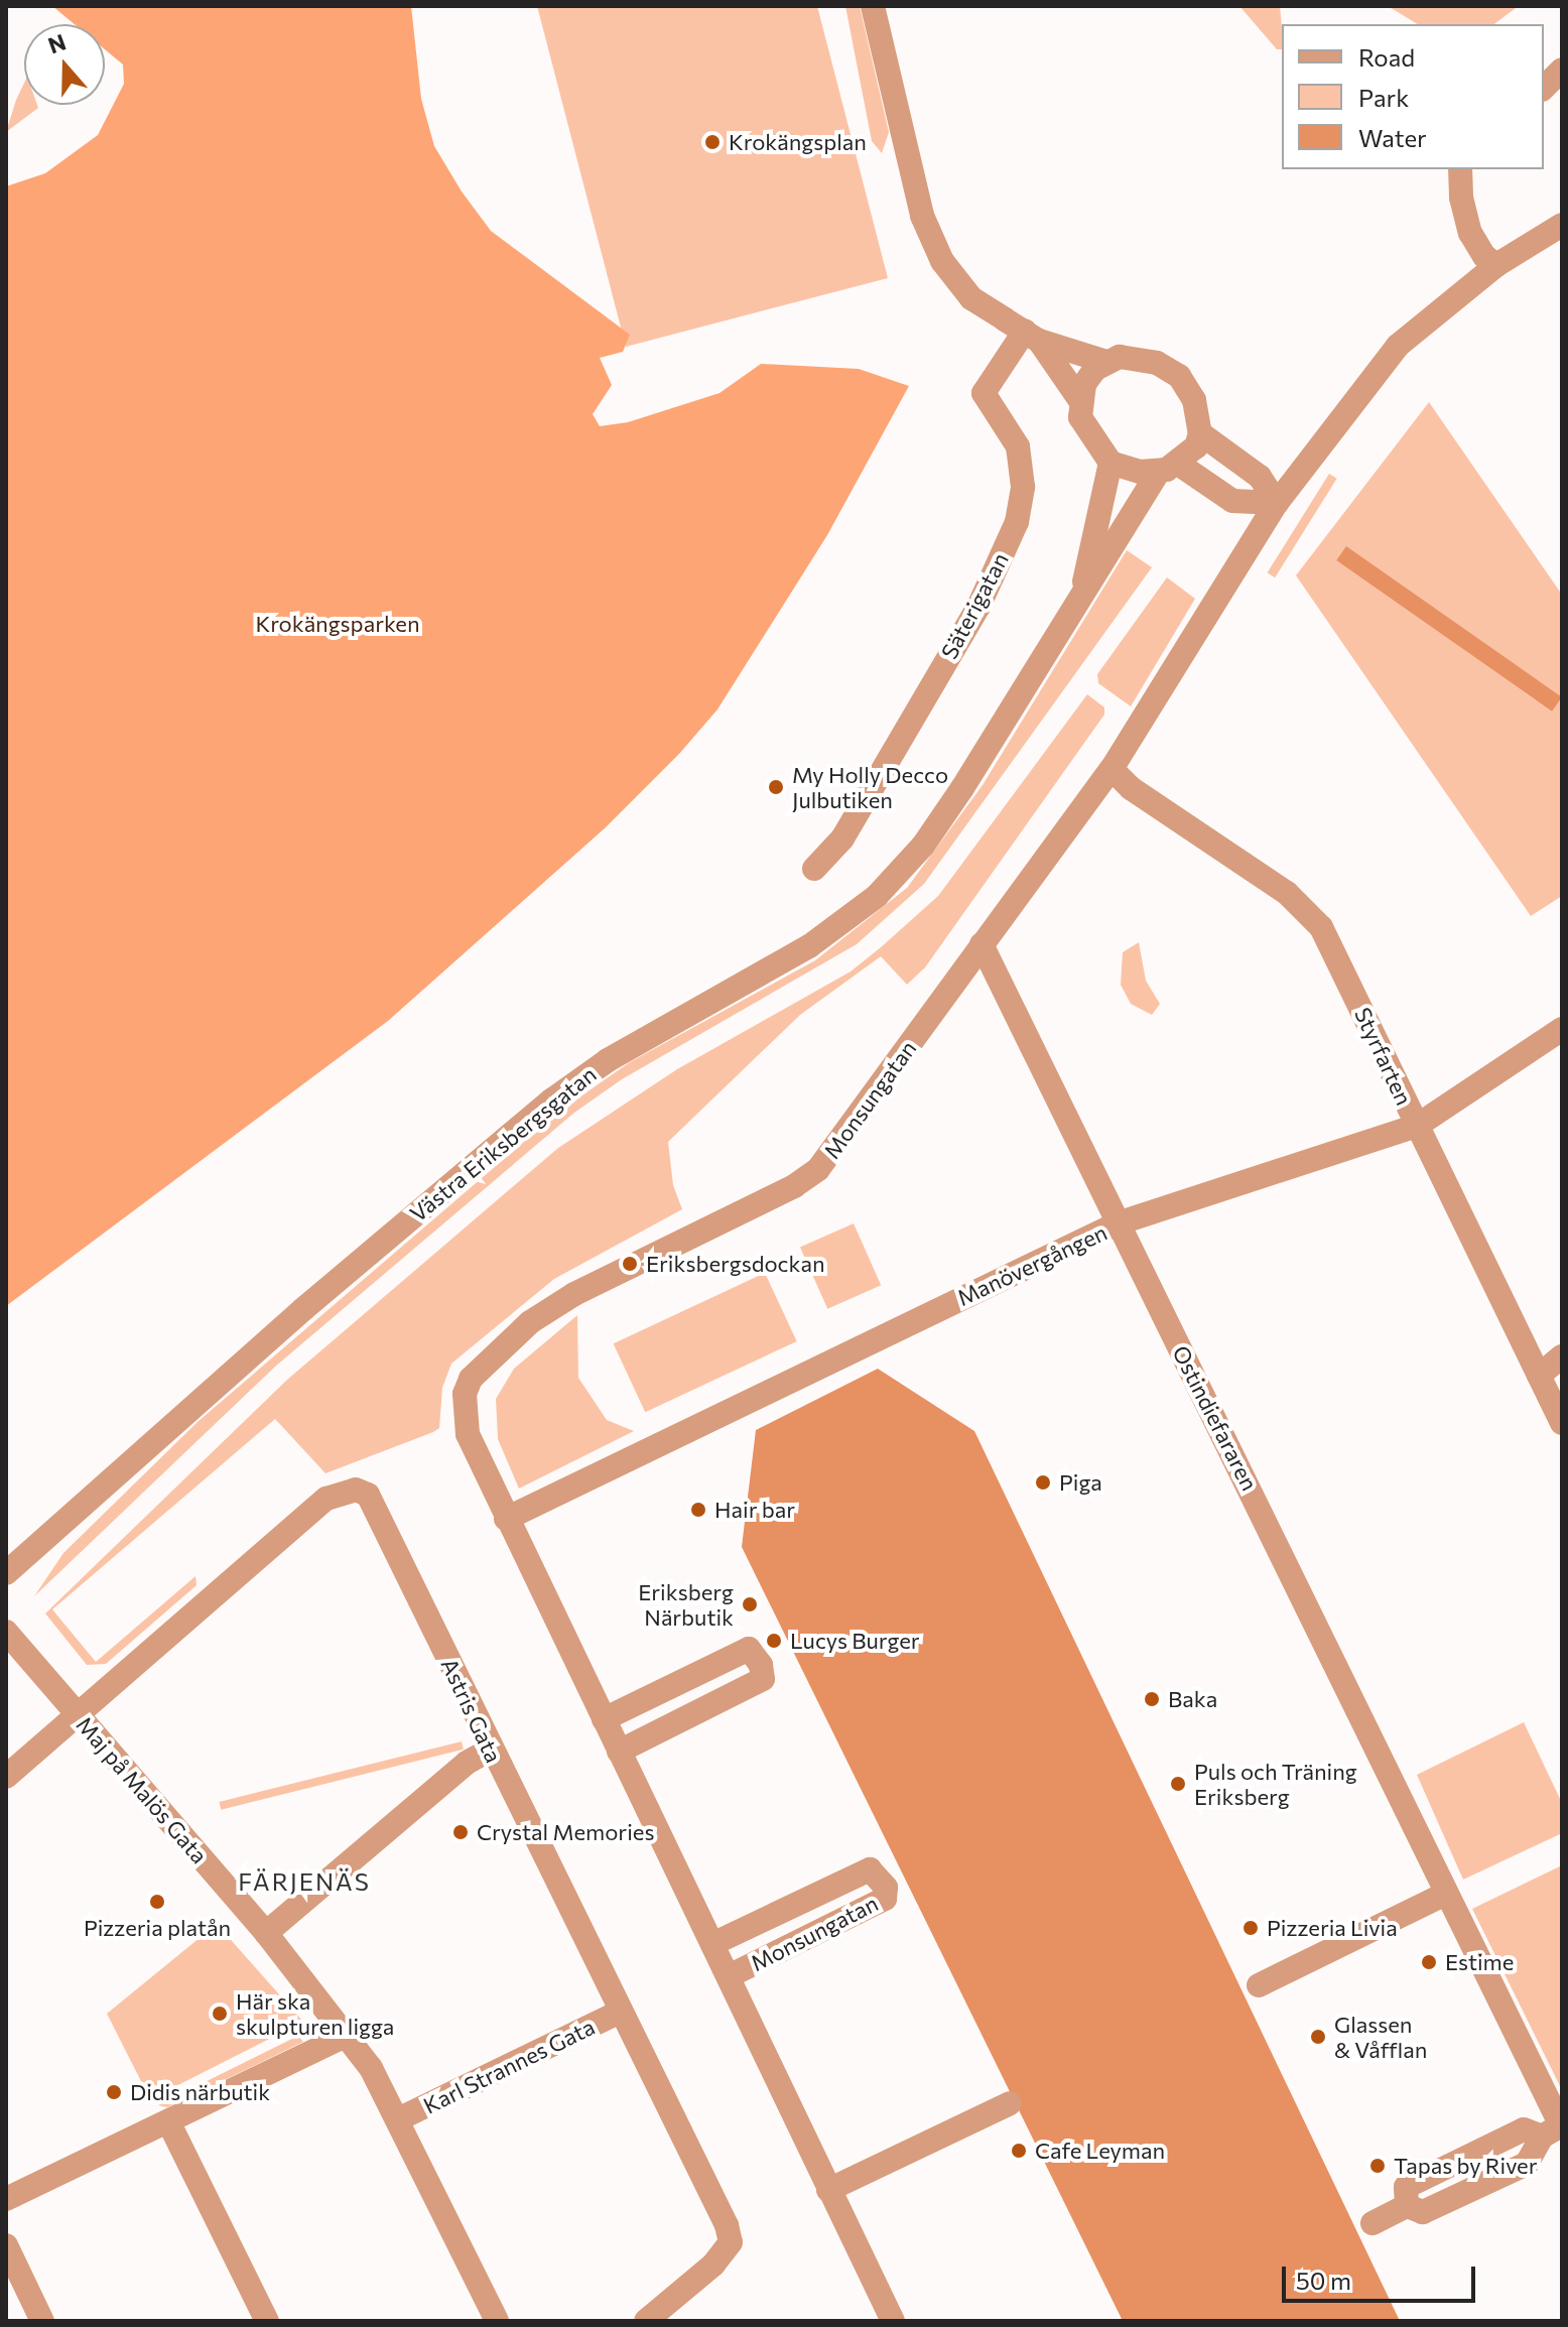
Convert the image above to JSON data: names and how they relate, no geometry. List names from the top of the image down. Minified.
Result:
{"streets":{"street":["Säterigatan","Styrfarten","Monsungatan","Västra Eriksbergsgatan","Manövergången","Ostindiefararen","Astris Gata","Maj på Malös Gata","Karl Strannes Gata"]},"crossings":[["Styrfarten","Monsungatan"],["Styrfarten","Manövergången"],["Monsungatan","Manövergången"],["Monsungatan","Ostindiefararen"],["Manövergången","Ostindiefararen"],["Astris Gata","Maj på Malös Gata"],["Astris Gata","Karl Strannes Gata"],["Maj på Malös Gata","Karl Strannes Gata"]],"districts":["FÄRJENÄS"],"parks":["Krokängsparken"],"places":["Krokängsplan","My Holly Decco Julbutiken","Eriksbergsdockan","Piga","Hair bar","Eriksberg Närbutik","Lucys Burger","Baka","Puls och Träning Eriksberg","Crystal Memories","Pizzeria platån","Pizzeria Livia","Estime","Här ska skulpturen ligga","Glassen & Våfflan","Didis närbutik","Cafe Leyman","Tapas by River"],"legend":["Road","Park","Water"],"scale_bar":"50 m","north":"top"}
